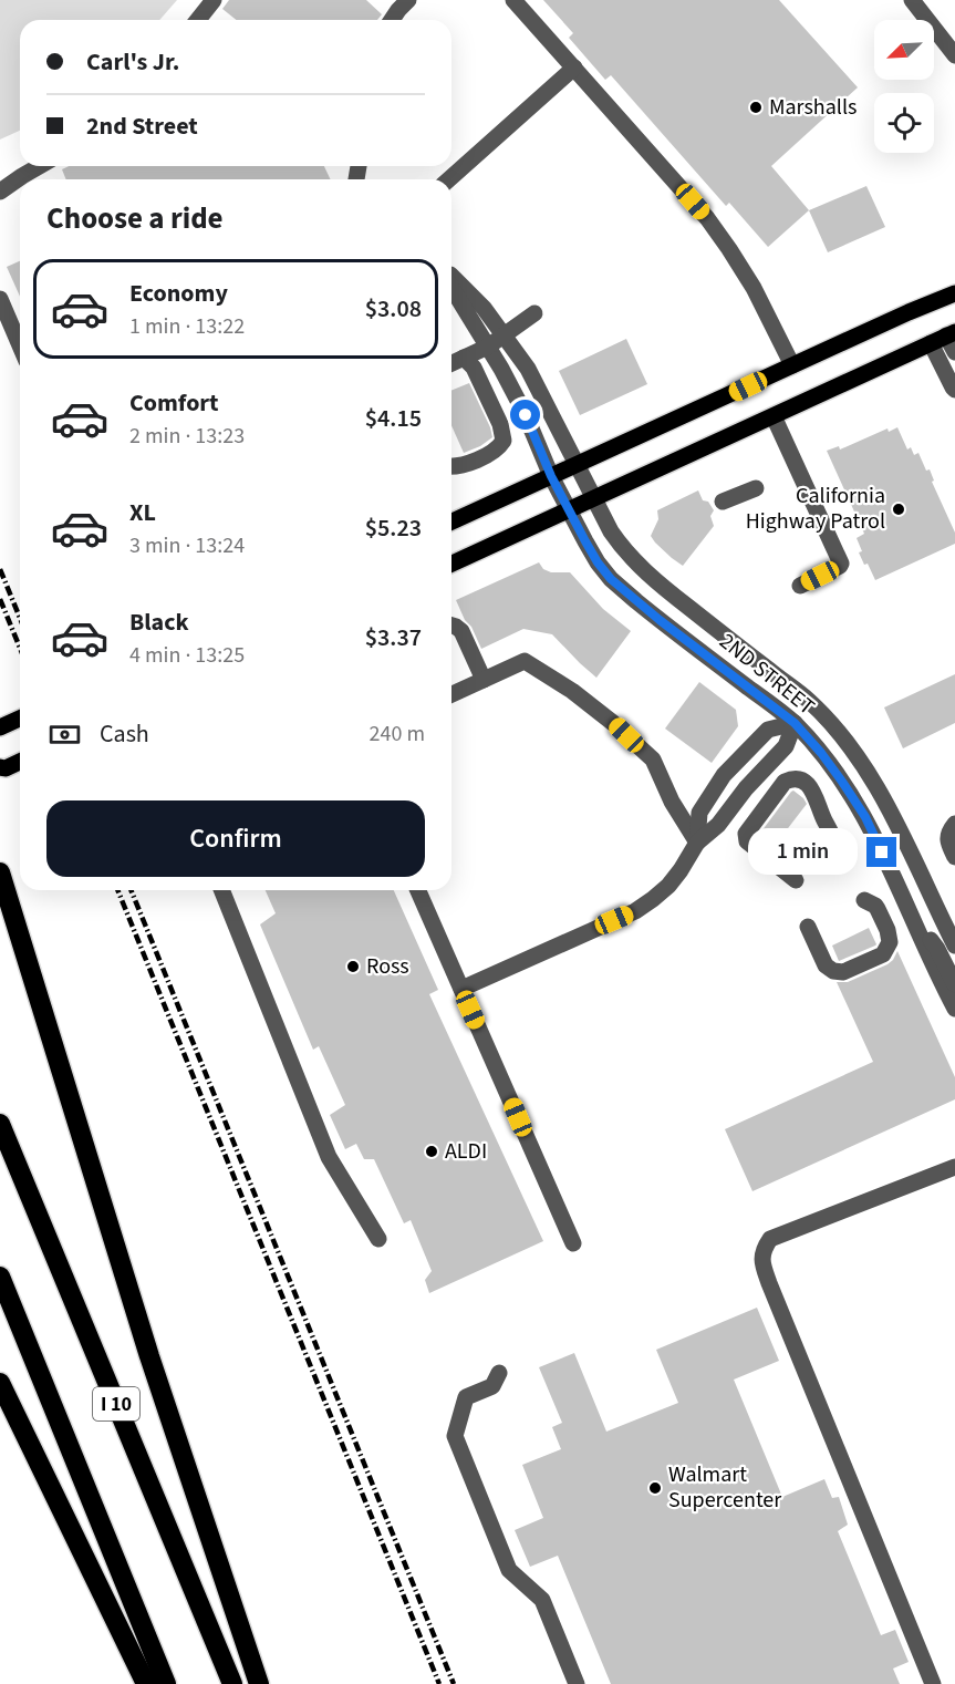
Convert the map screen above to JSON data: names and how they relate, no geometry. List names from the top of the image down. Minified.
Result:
{"streets":{"highway":["I 10"],"street":["2ND STREET"]},"places":["Marshalls","California Highway Patrol","Ross","ALDI","Walmart Supercenter"],"north":"bottom left","page":{"banner":["Carl's Jr.","2nd Street"],"heading":"Choose a ride","list":[{"name":"Economy","note":"1 min · 13:22","value":"$3.08"},{"name":"Comfort","note":"2 min · 13:23","value":"$4.15"},{"name":"XL","note":"3 min · 13:24","value":"$5.23"},{"name":"Black","note":"4 min · 13:25","value":"$3.37"}],"pay":["Cash","240 m"],"buttons":"Confirm","bubble":"1 min"}}
